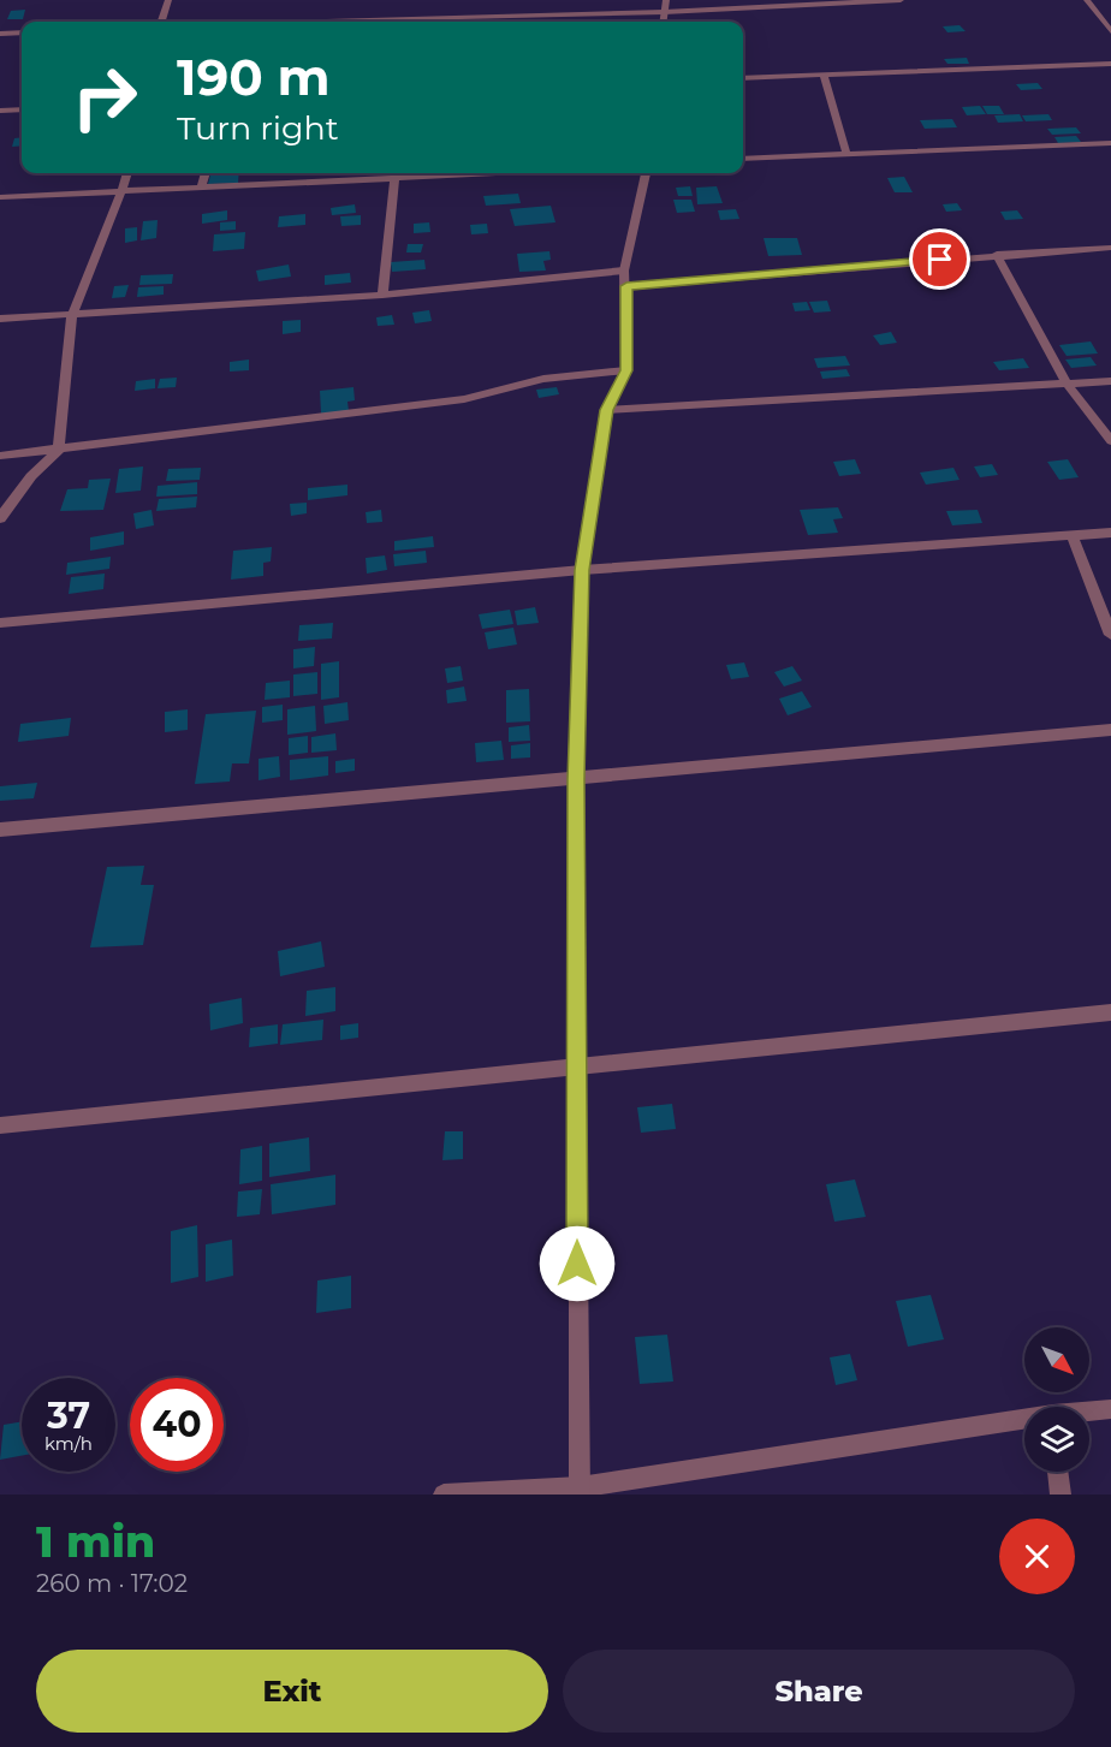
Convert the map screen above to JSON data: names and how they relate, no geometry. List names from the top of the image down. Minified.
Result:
{"north":"bottom right","page":{"turn":["190 m","Turn right"],"speed":"37 km/h","limit":"40","heading":["1 min","260 m · 17:02"],"buttons":["Exit","Share"]}}
